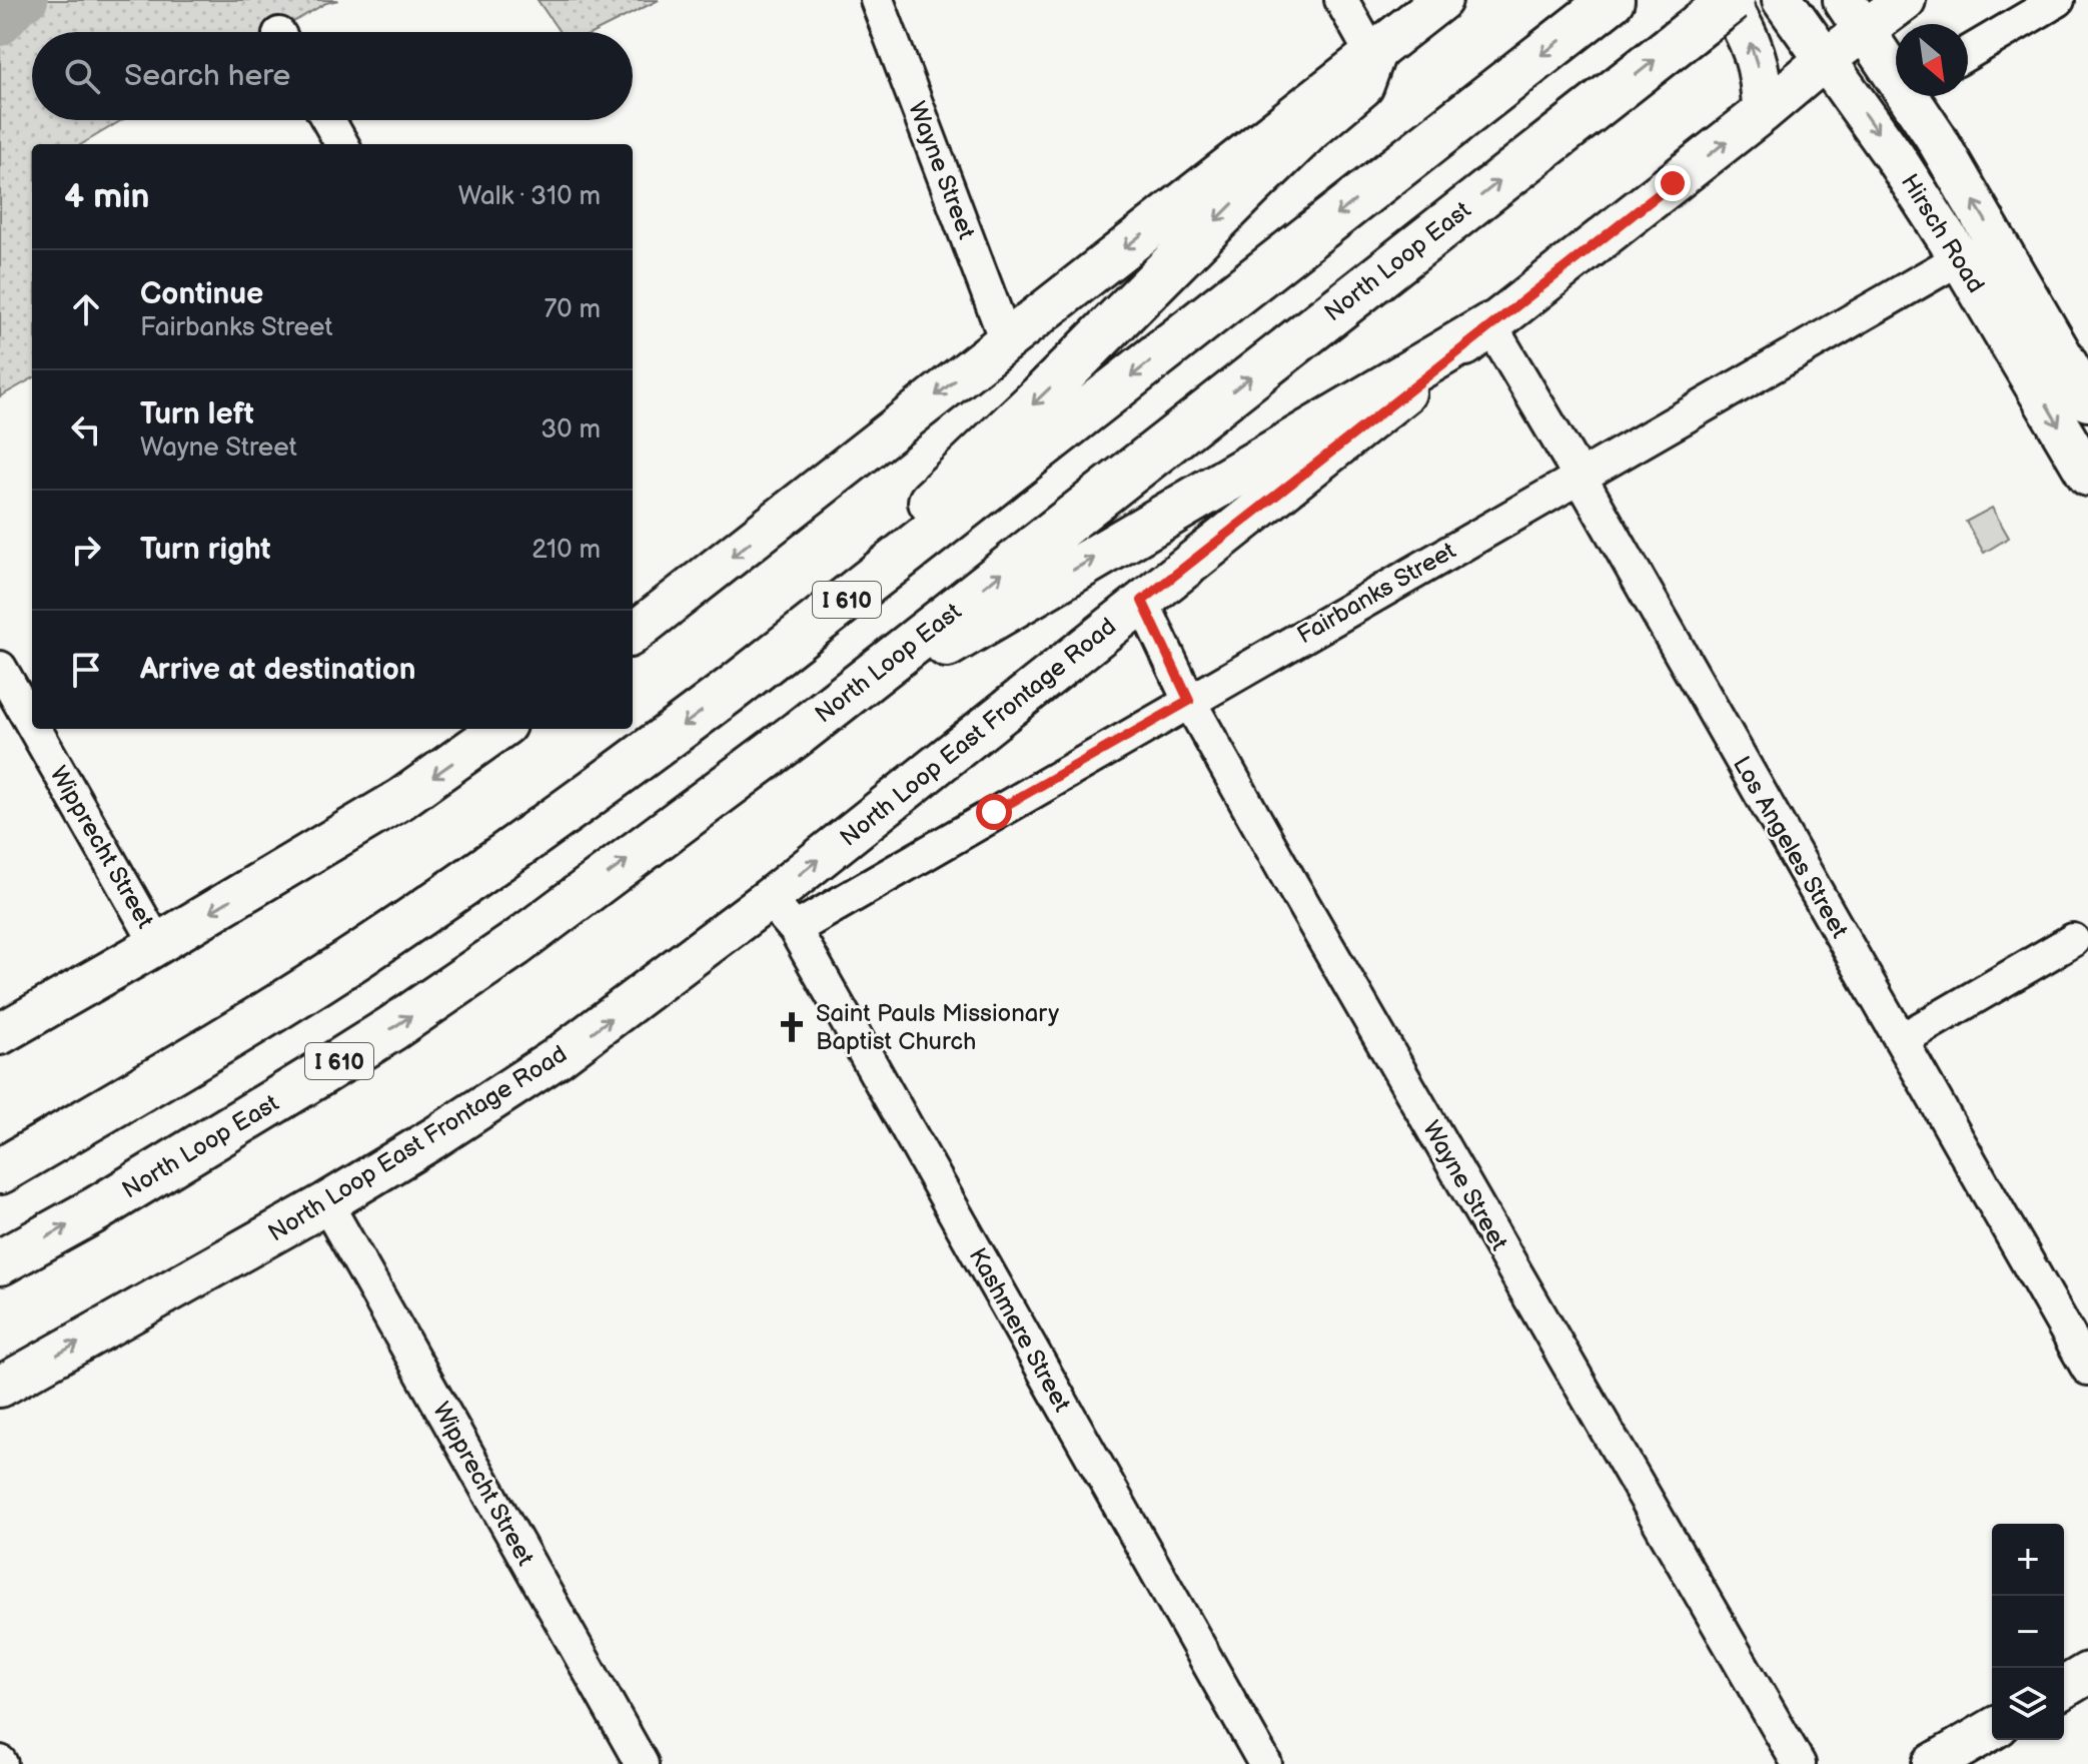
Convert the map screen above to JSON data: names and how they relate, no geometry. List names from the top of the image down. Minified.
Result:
{"streets":{"highway":["North Loop East","I 610"],"main road":["Hirsch Road","North Loop East Frontage Road"],"street":["Wayne Street","Fairbanks Street","Wipprecht Street","Los Angeles Street","Kashmere Street"]},"crossings":[["Wayne Street","Fairbanks Street"],["Wayne Street","North Loop East Frontage Road"],["Hirsch Road","Fairbanks Street"],["Hirsch Road","North Loop East Frontage Road"],["Fairbanks Street","Los Angeles Street"],["Fairbanks Street","Kashmere Street"],["North Loop East Frontage Road","Wipprecht Street"],["North Loop East Frontage Road","Los Angeles Street"],["North Loop East Frontage Road","Kashmere Street"]],"places":{"church":["Saint Pauls Missionary Baptist Church"]},"north":"bottom right","page":{"search":"Search here","heading":["4 min","Walk · 310 m"],"list":[["Continue","Fairbanks Street","70 m"],["Turn left","Wayne Street","30 m"],["Turn right","210 m"],"Arrive at destination"],"map_buttons":["+","−"]}}
